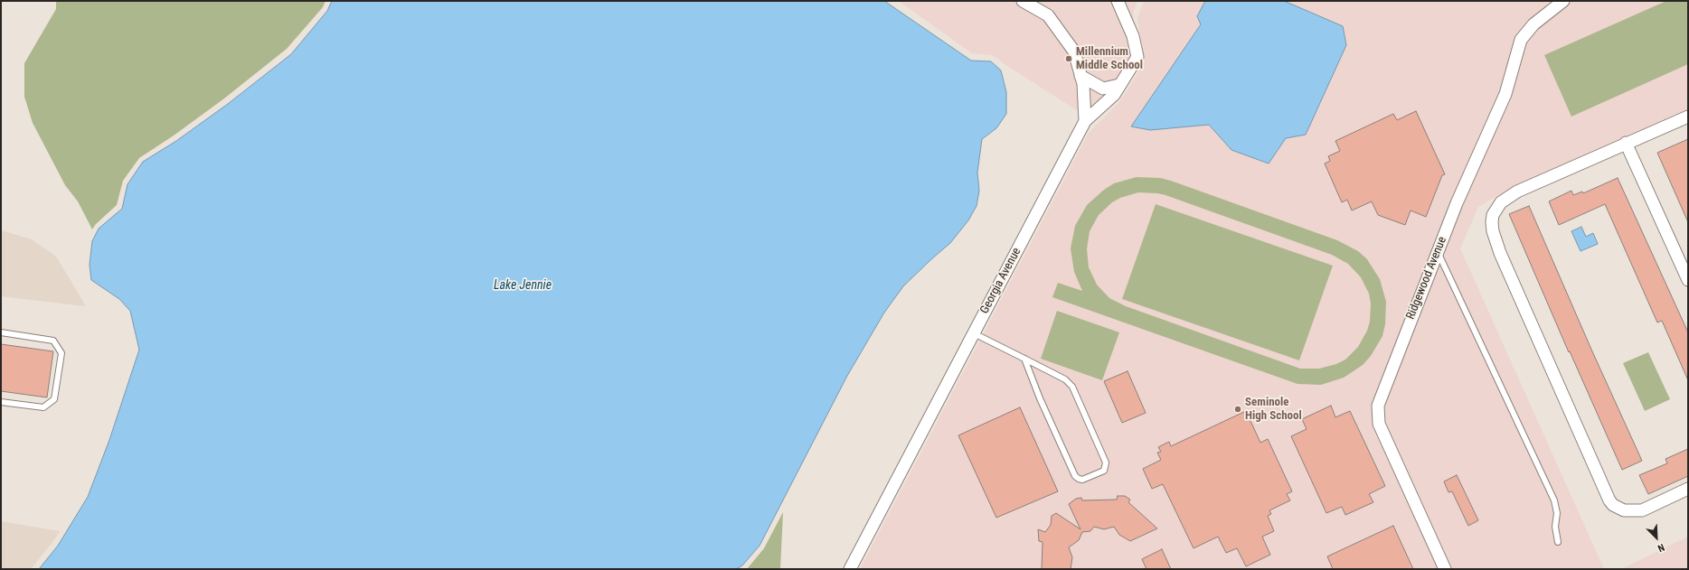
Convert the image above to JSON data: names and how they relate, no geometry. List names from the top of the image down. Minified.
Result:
{"streets":{"street":["Ridgewood Avenue","Georgia Avenue"]},"water":["Lake Jennie"],"places":["Millennium Middle School","Seminole High School"],"north":"bottom right"}
